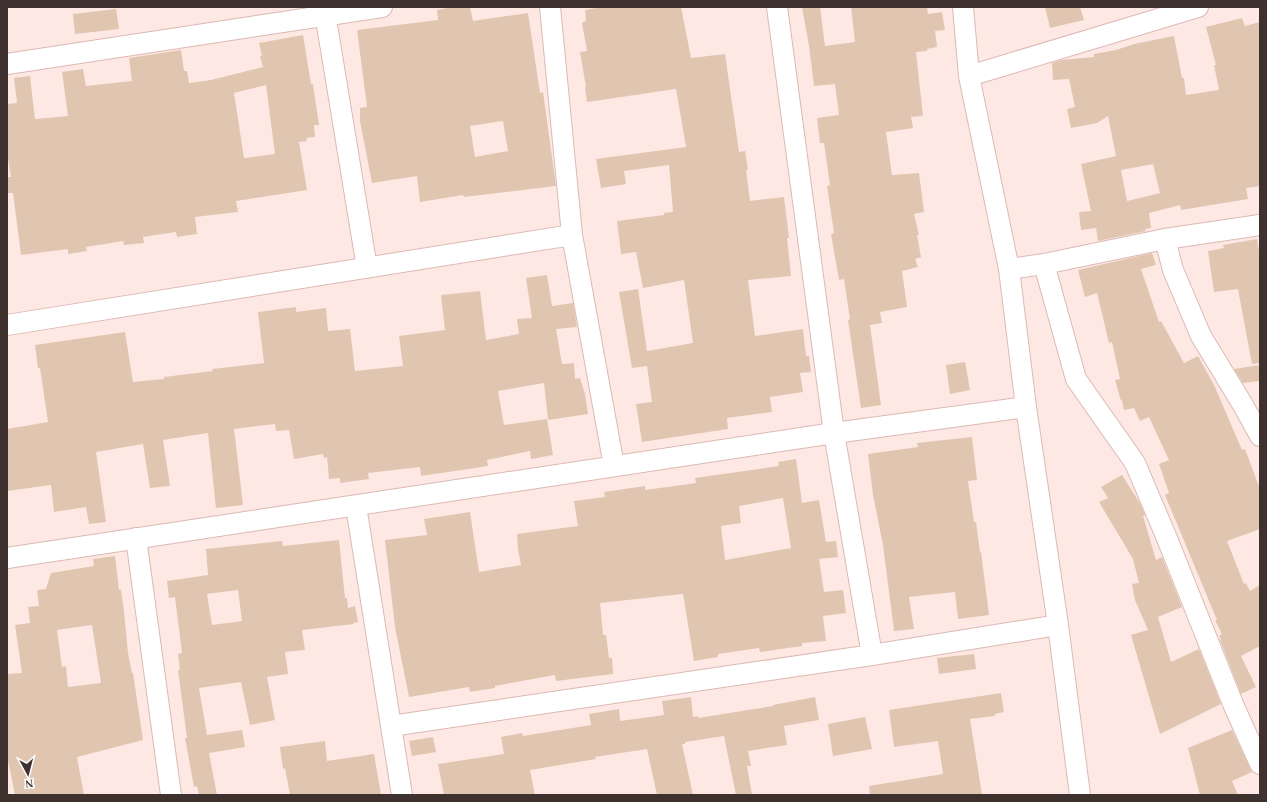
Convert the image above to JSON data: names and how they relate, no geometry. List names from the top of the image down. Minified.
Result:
{"north":"bottom"}
